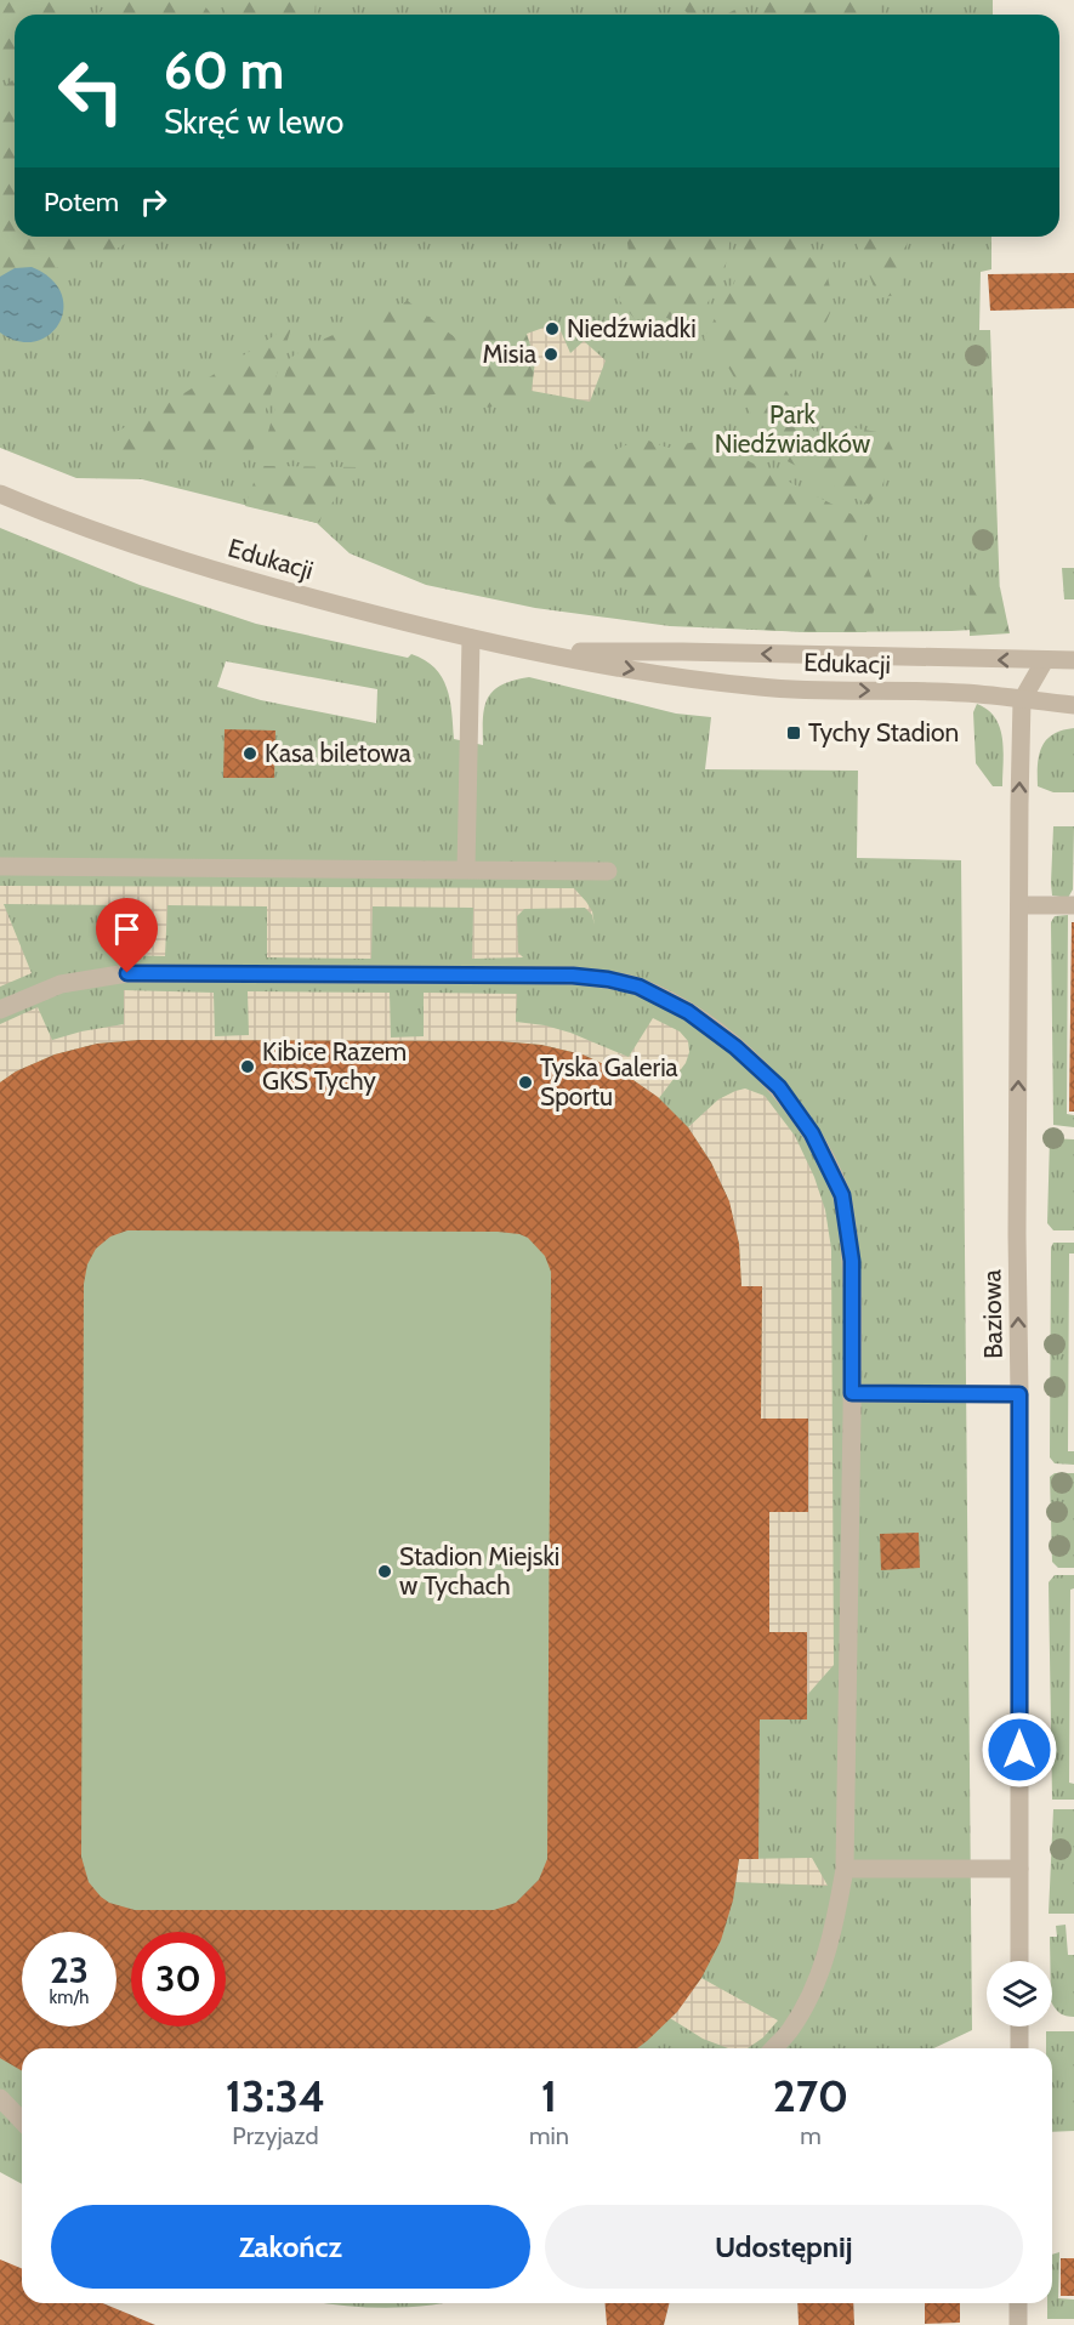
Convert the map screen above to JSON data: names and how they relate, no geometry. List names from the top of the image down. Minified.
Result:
{"streets":{"street":["Edukacji","Baziowa"]},"crossings":[["Edukacji","Baziowa"]],"one_way":["Baziowa"],"parks":["Park Niedźwiadków"],"places":{"other":["Niedźwiadki","Misia","Kasa biletowa","Kibice Razem GKS Tychy","Tyska Galeria Sportu","Stadion Miejski w Tychach"],"transit":["Tychy Stadion"]},"page":{"turn":["60 m","Skręć w lewo"],"then":"Potem","speed":"23 km/h","limit":"30","eta":["13:34","Przyjazd","1","min","270","m"],"buttons":["Zakończ","Udostępnij"]}}
